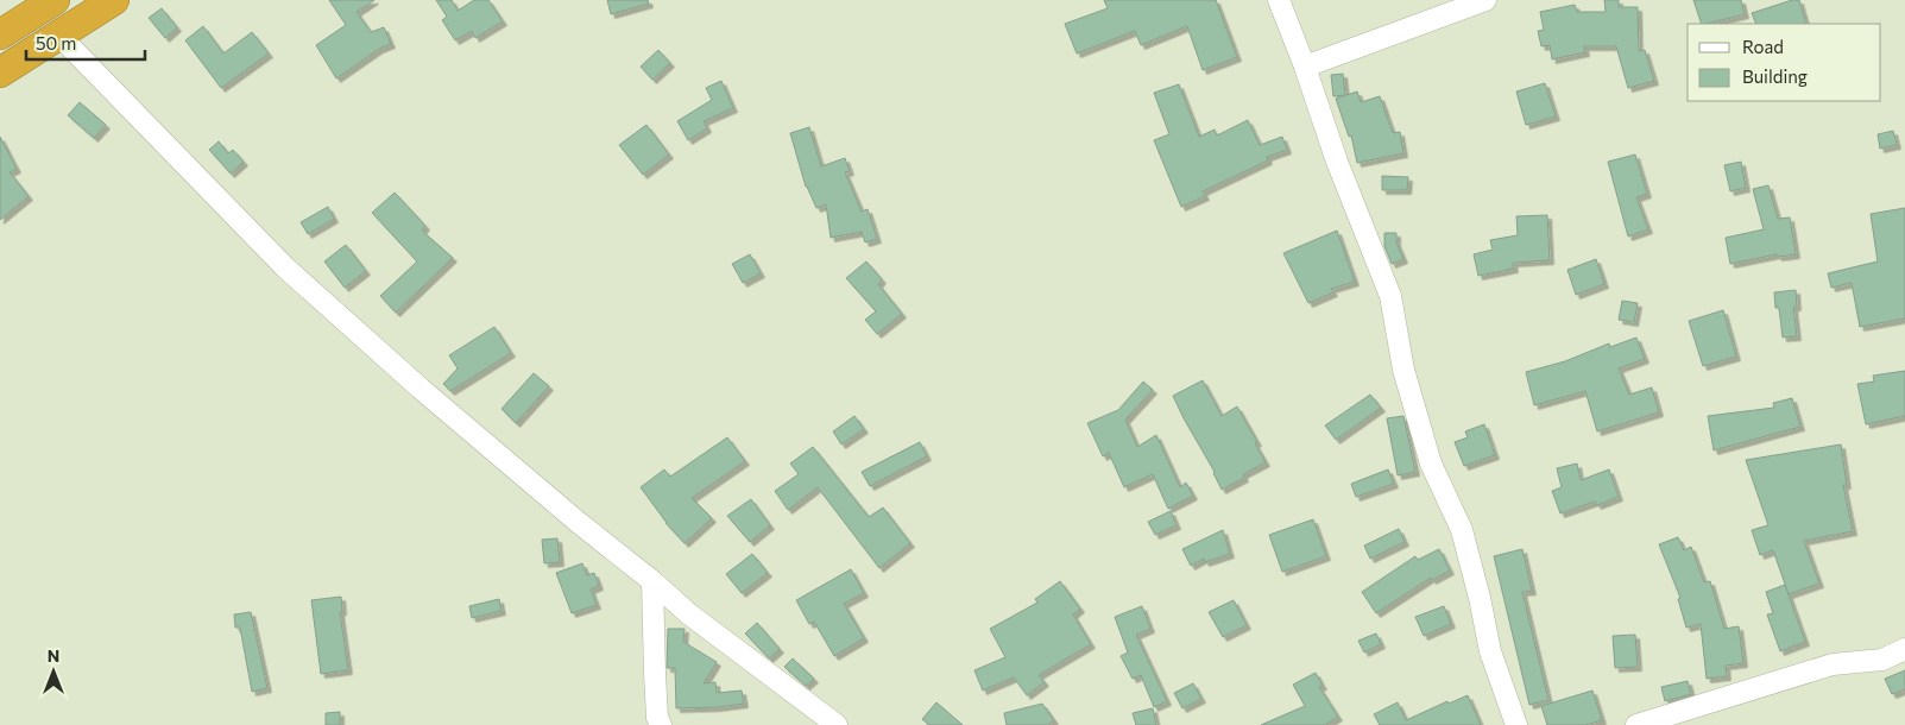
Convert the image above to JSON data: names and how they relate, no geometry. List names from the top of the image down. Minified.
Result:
{"legend":["Road","Building"],"scale_bar":"50 m","north":"top"}
